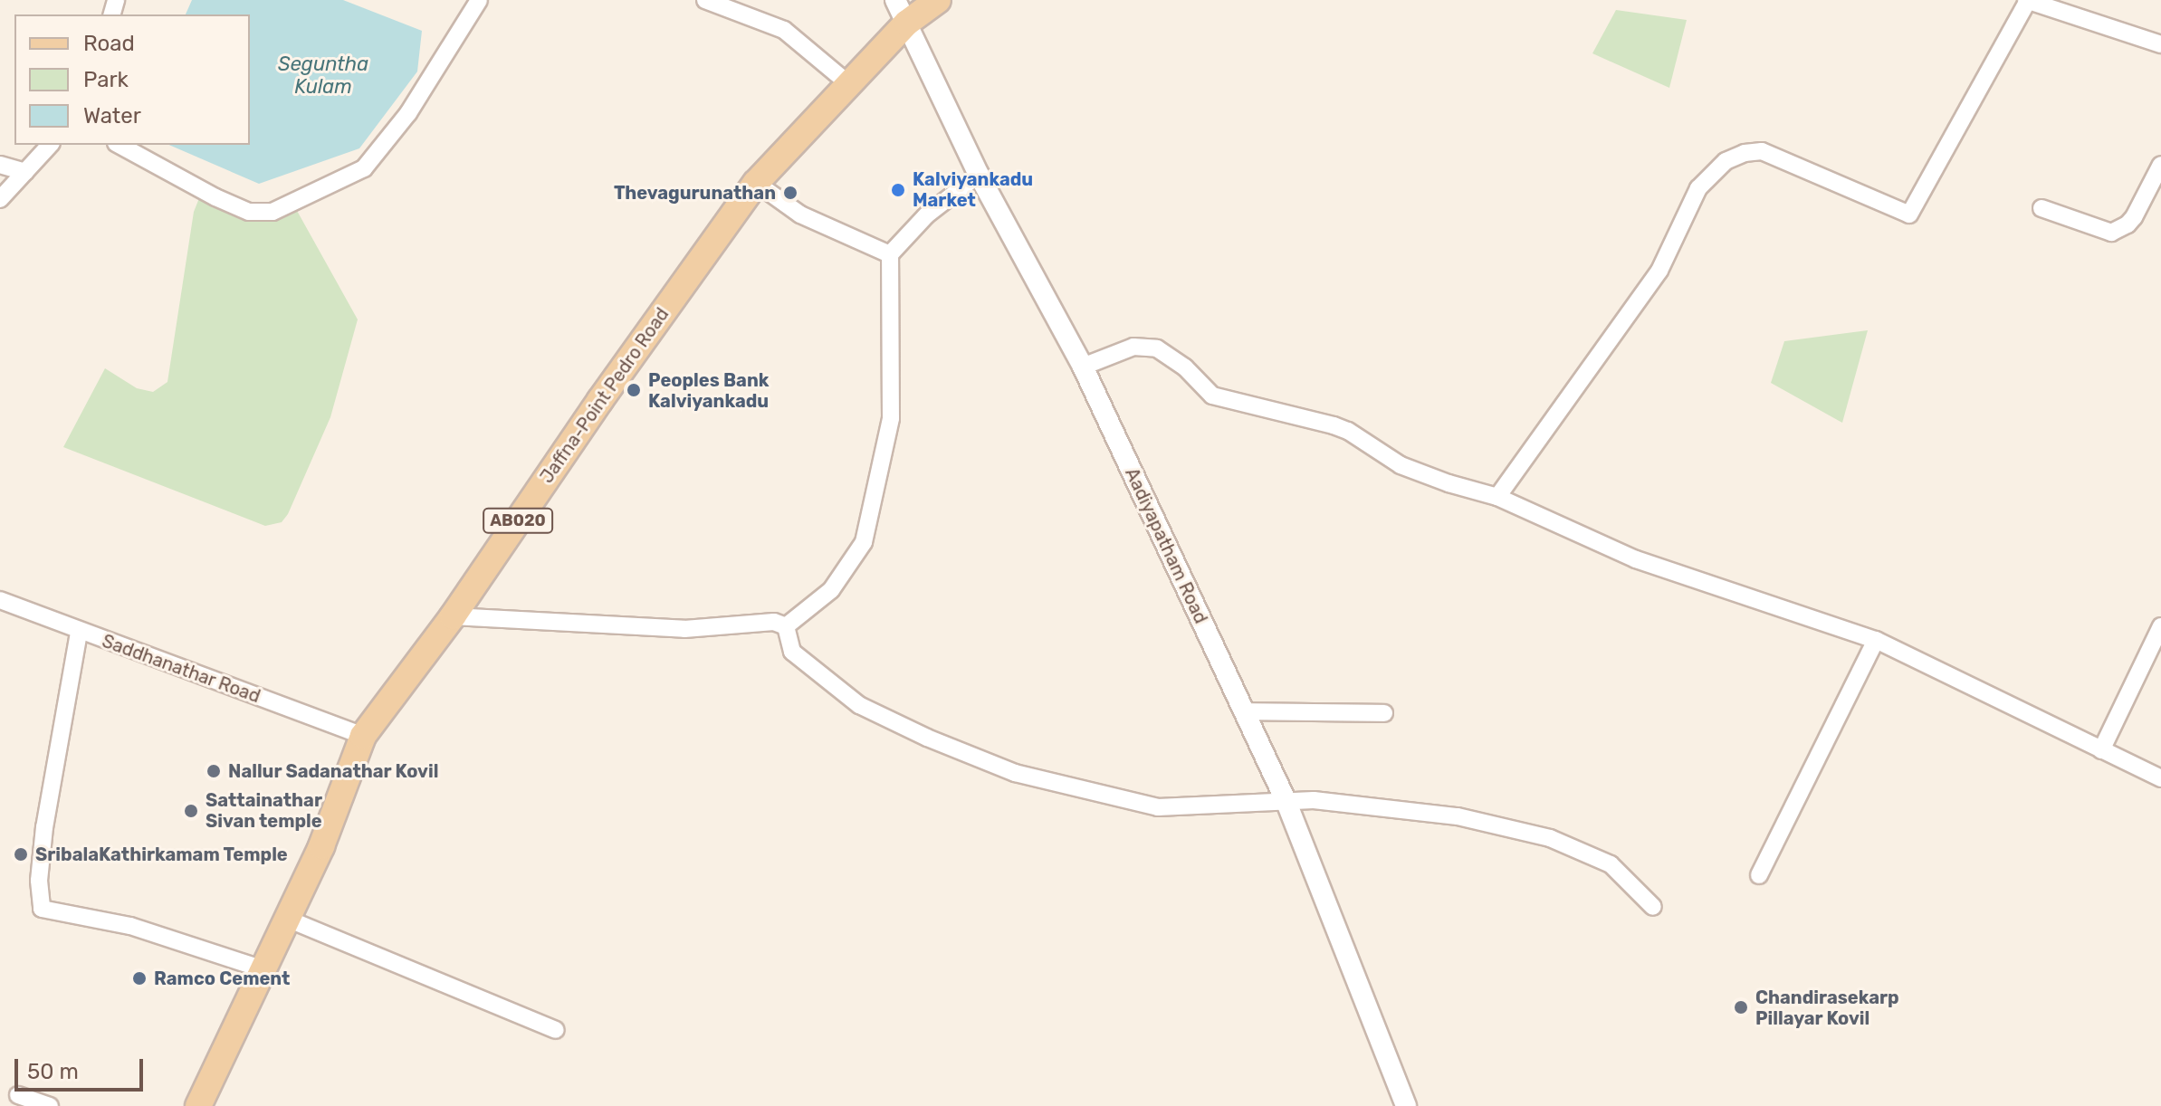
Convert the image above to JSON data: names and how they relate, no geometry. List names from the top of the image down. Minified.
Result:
{"streets":{"main road":["Jaffna-Point Pedro Road","AB020"],"street":["Aadiyapatham Road","Saddhanathar Road"]},"crossings":[["Jaffna-Point Pedro Road","Aadiyapatham Road"],["Jaffna-Point Pedro Road","Saddhanathar Road"]],"water":["Seguntha Kulam"],"places":["Kalviyankadu Market","Thevagurunathan","Peoples Bank Kalviyankadu","Nallur Sadanathar Kovil","Sattainathar Sivan temple","SribalaKathirkamam Temple","Ramco Cement","Chandirasekarp Pillayar Kovil"],"legend":["Road","Park","Water"],"scale_bar":"50 m"}
